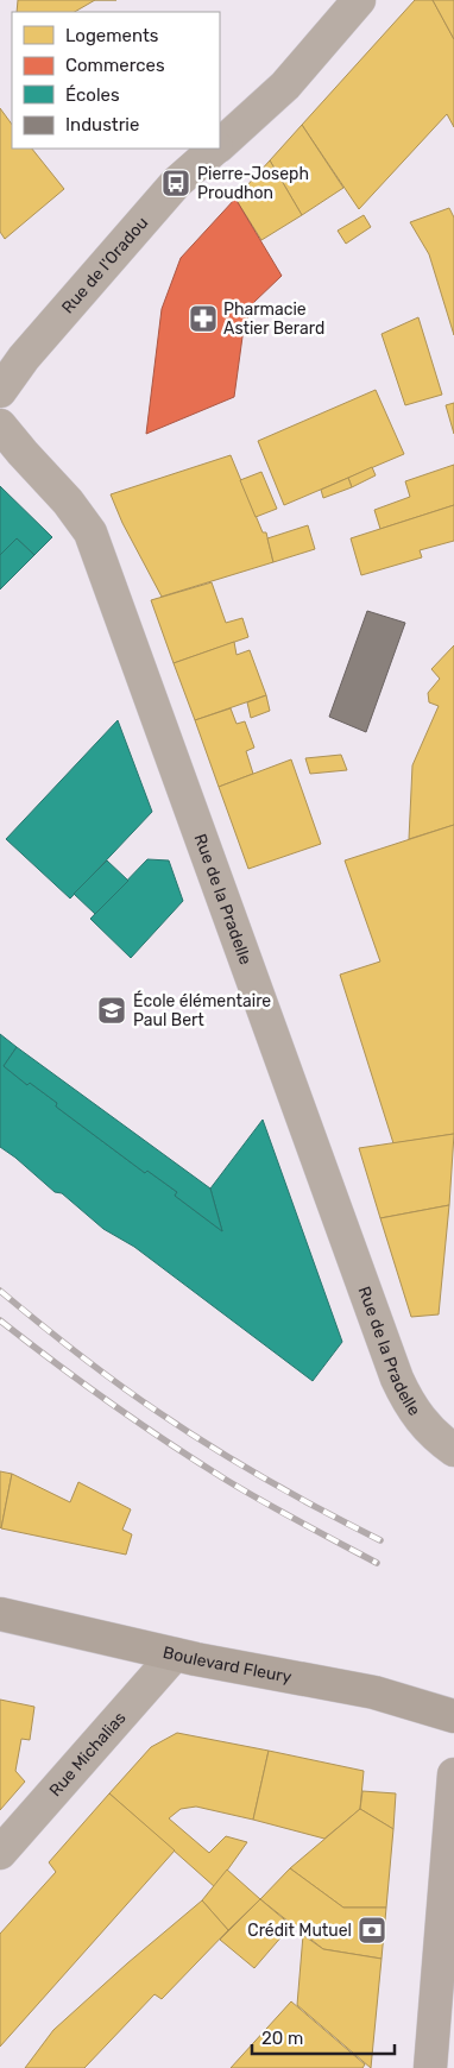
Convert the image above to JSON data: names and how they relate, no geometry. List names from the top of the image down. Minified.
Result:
{"streets":{"main road":["Boulevard Fleury"],"street":["Rue de l'Oradou","Rue de la Pradelle","Rue Michalias"]},"crossings":[["Boulevard Fleury","Rue Michalias"]],"places":{"bus stop":["Pierre-Joseph Proudhon"],"pharmacy":["Pharmacie Astier Berard"],"school or university":["École élémentaire Paul Bert"],"bank":["Crédit Mutuel"]},"legend":["Logements","Commerces","Écoles","Industrie"],"scale_bar":"20 m"}
